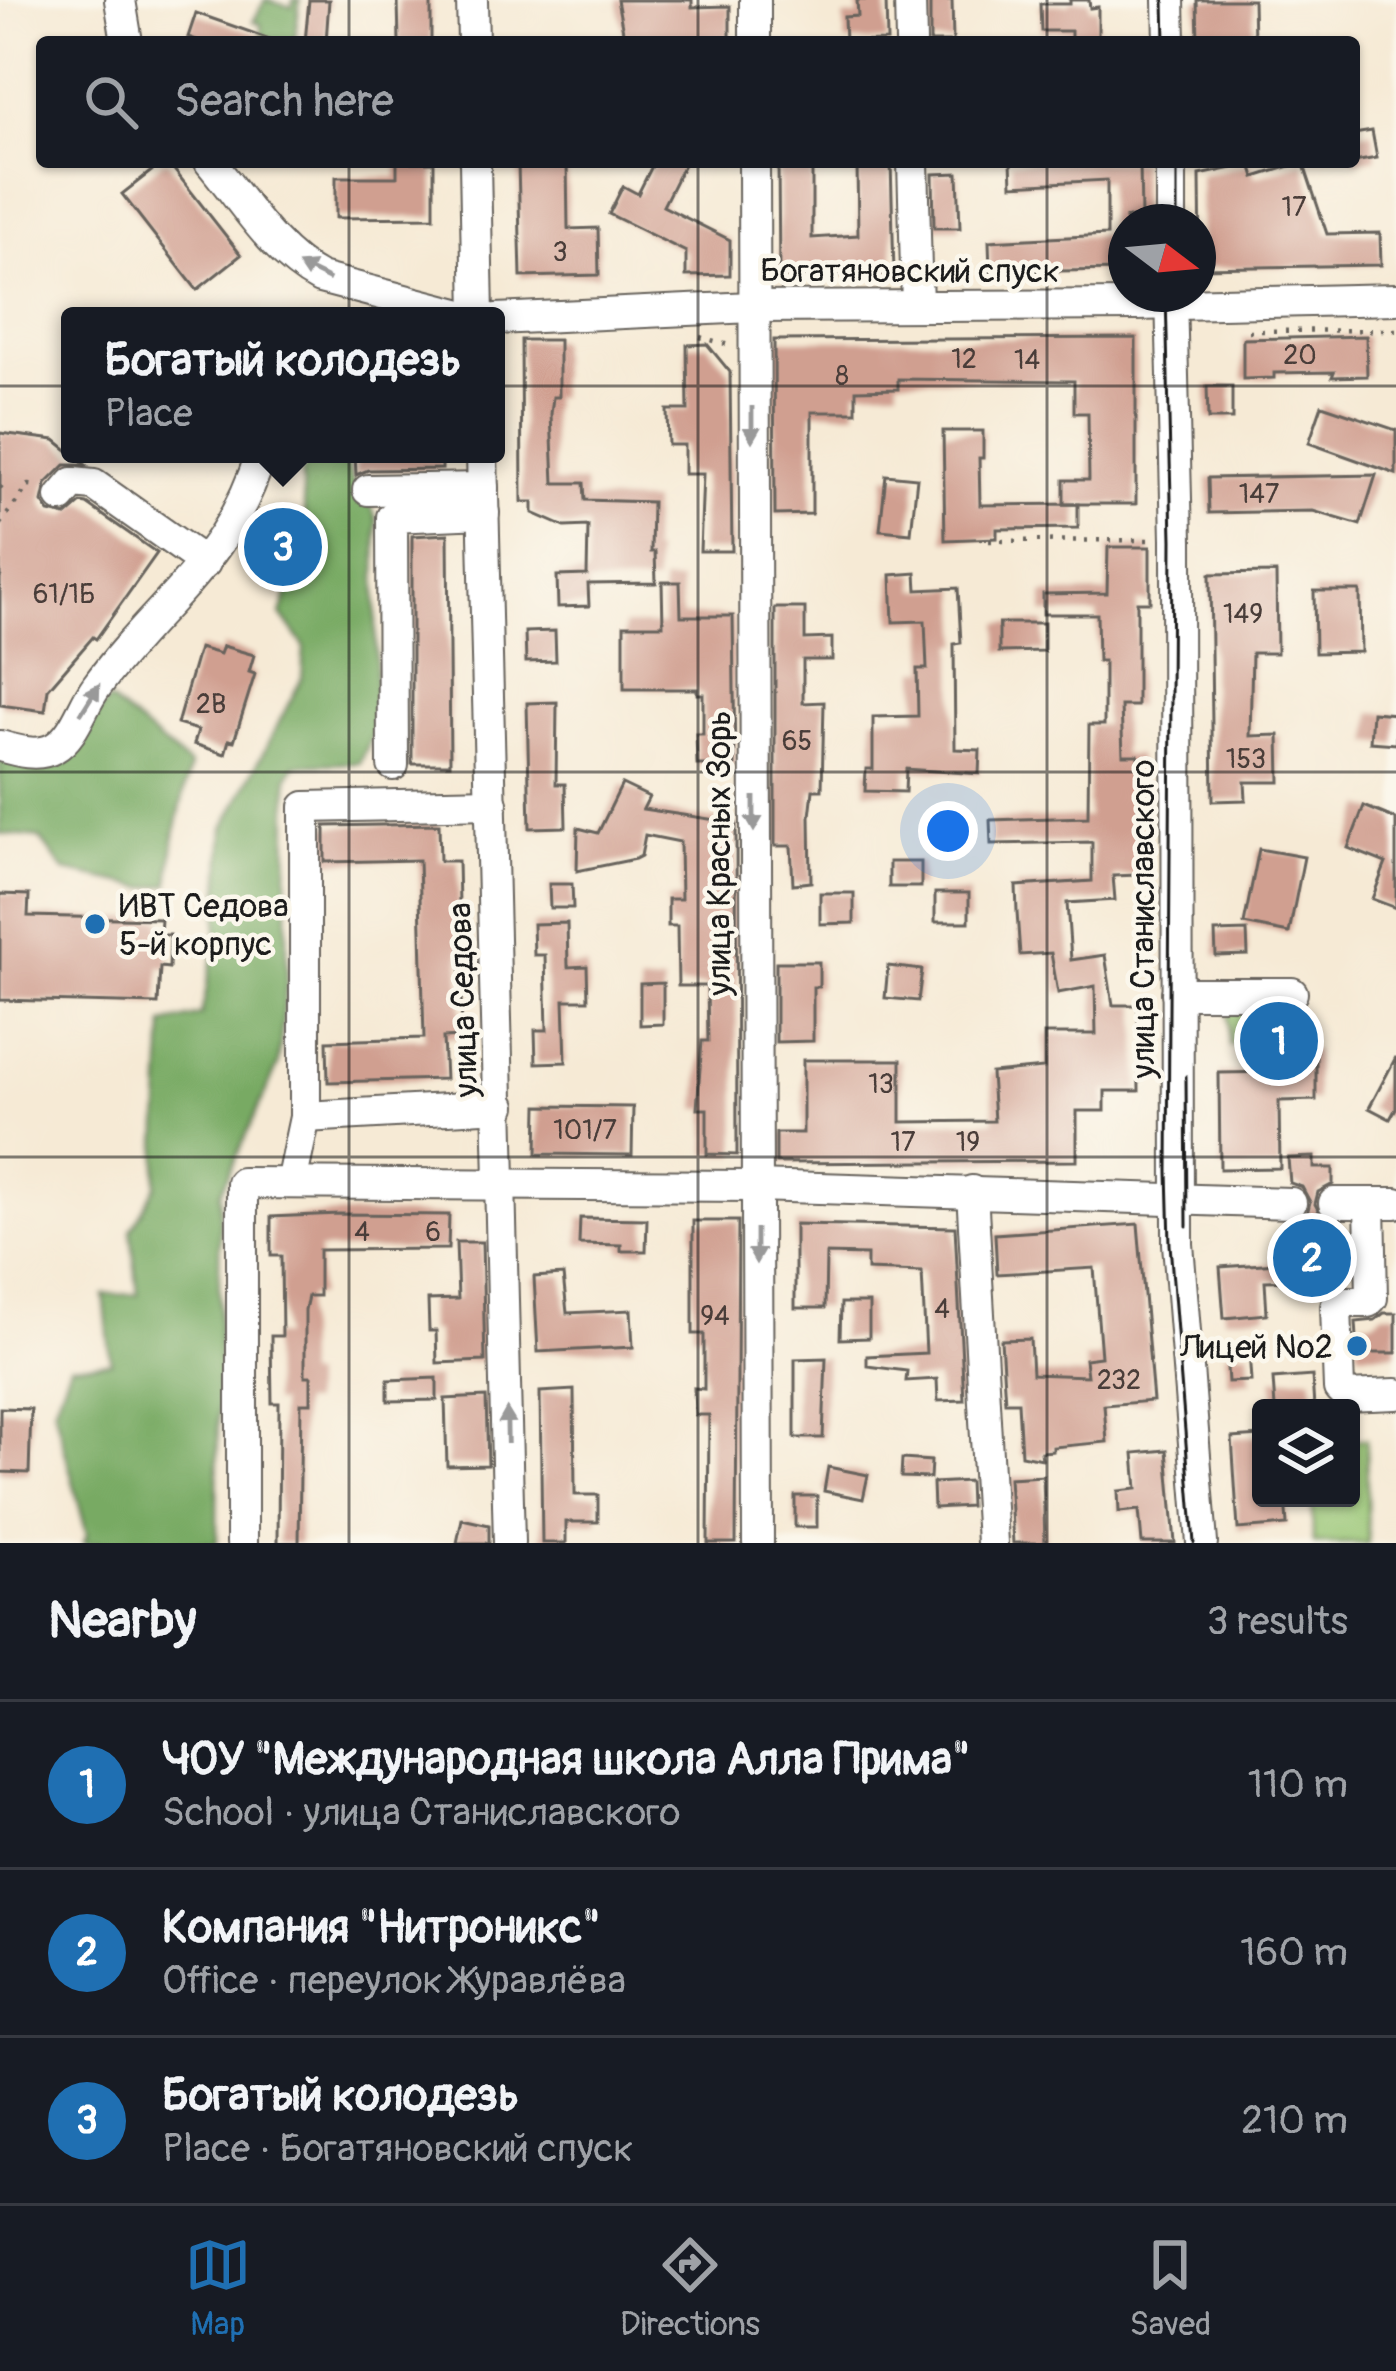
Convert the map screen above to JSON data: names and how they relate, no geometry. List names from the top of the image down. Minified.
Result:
{"streets":{"street":["Богатяновский спуск","улица Красных Зорь","улица Станиславского","улица Седова"]},"crossings":[["Богатяновский спуск","улица Красных Зорь"]],"one_way":["улица Красных Зорь"],"places":["ИВТ Седова 5-й корпус","Лицей №2"],"house_numbers":["17","3","20","12","14","8","147","61/1Б","149","2В","65","153","13","101/7","17","19","4","6","4","94","232"],"north":"right","page":{"search":"Search here","popup":["Богатый колодезь","Place"],"pins":["3","1","2"],"heading":["Nearby","3 results"],"list":[{"mark":"1","name":"ЧОУ \"Международная школа Алла Прима\"","note":"School · улица Станиславского","value":"110 m"},{"mark":"2","name":"Компания \"Нитроникс\"","note":"Office · переулок Журавлёва","value":"160 m"},{"mark":"3","name":"Богатый колодезь","note":"Place · Богатяновский спуск","value":"210 m"}],"nav":["Map","Directions","Saved"]}}
